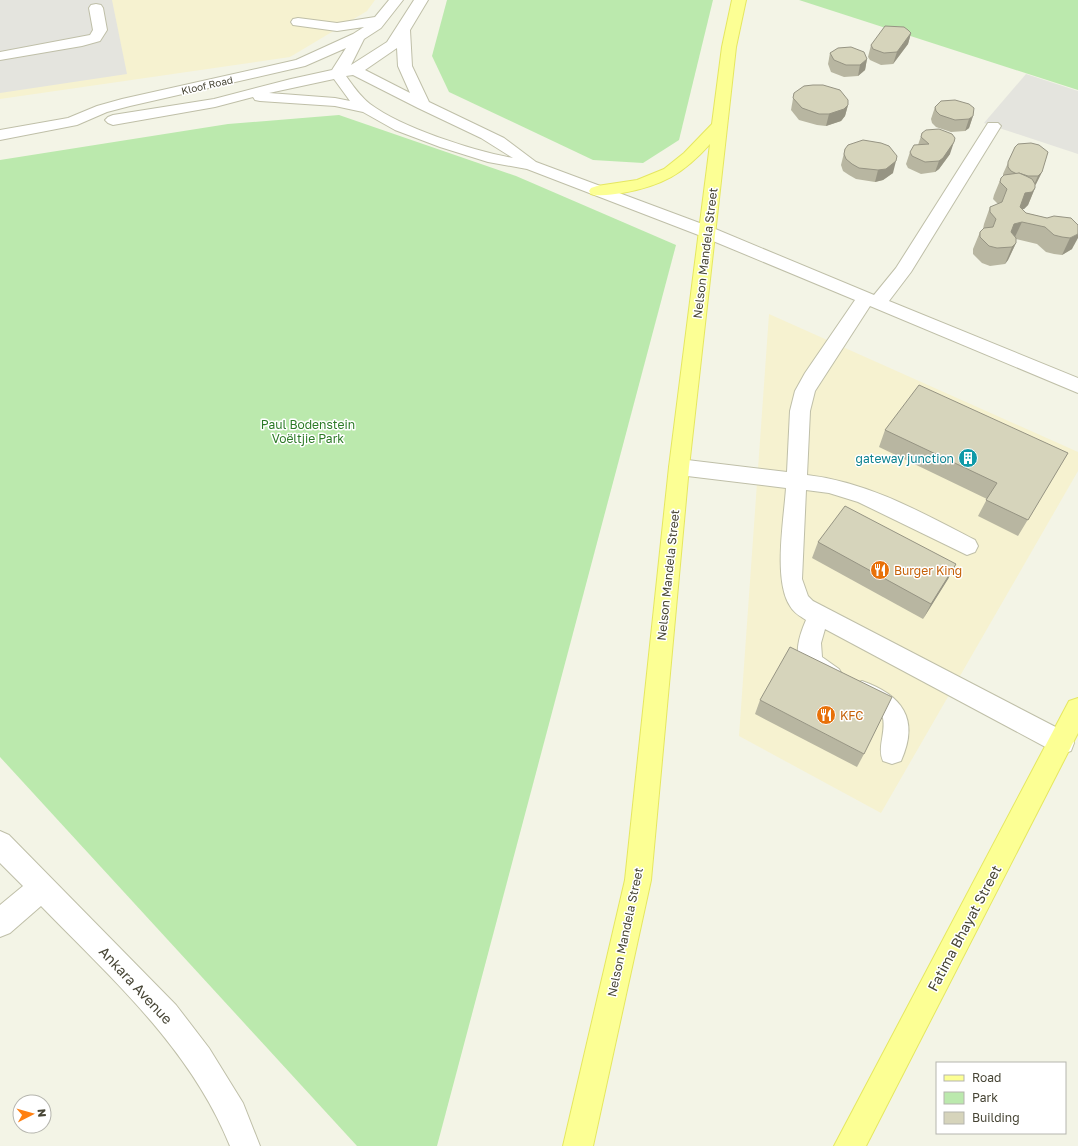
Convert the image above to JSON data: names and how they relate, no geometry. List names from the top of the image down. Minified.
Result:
{"streets":{"main road":["Nelson Mandela Street","Fatima Bhayat Street"],"street":["Kloof Road","Ankara Avenue"]},"parks":["Paul Bodenstein Voëltjie Park"],"places":{"building":["gateway junction"],"restaurant":["Burger King","KFC"]},"legend":["Road","Park","Building"],"north":"right"}
